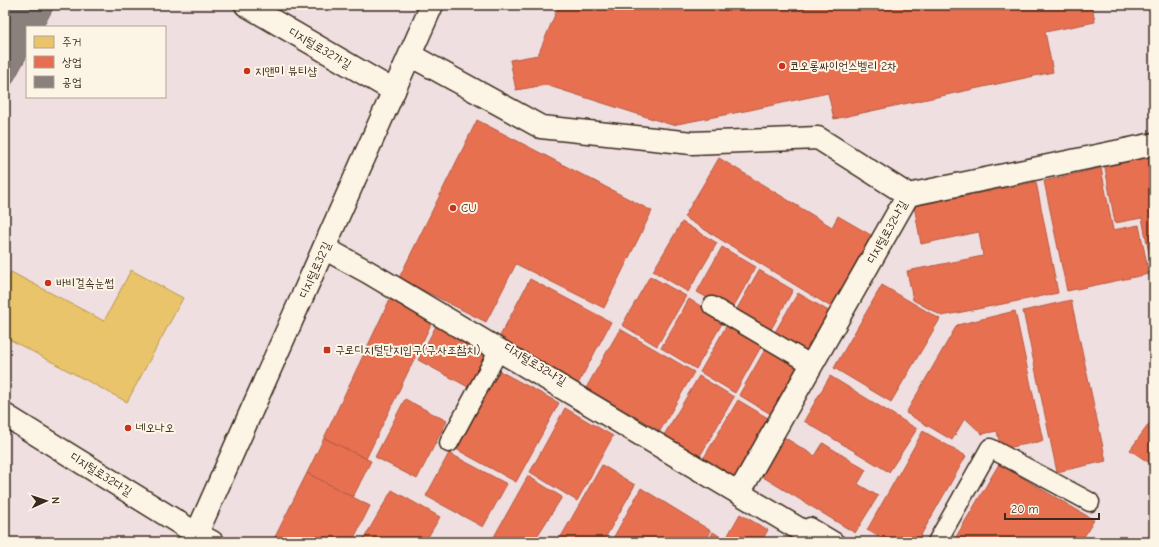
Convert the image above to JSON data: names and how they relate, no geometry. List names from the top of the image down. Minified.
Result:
{"streets":{"street":["디지털로32가길","디지털로32나길","디지털로32길","디지털로32다길"]},"crossings":[["디지털로32가길","디지털로32길"],["디지털로32나길","디지털로32길"],["디지털로32길","디지털로32다길"]],"places":{"other":["코오롱싸이언스벨리 2차","지앤미 뷰티샵","CU","바비걸속눈썹","네오나오"],"transit":["구로디지털단지입구(구.사조참치)"]},"legend":["주거","상업","공업"],"scale_bar":"20 m","north":"right"}
